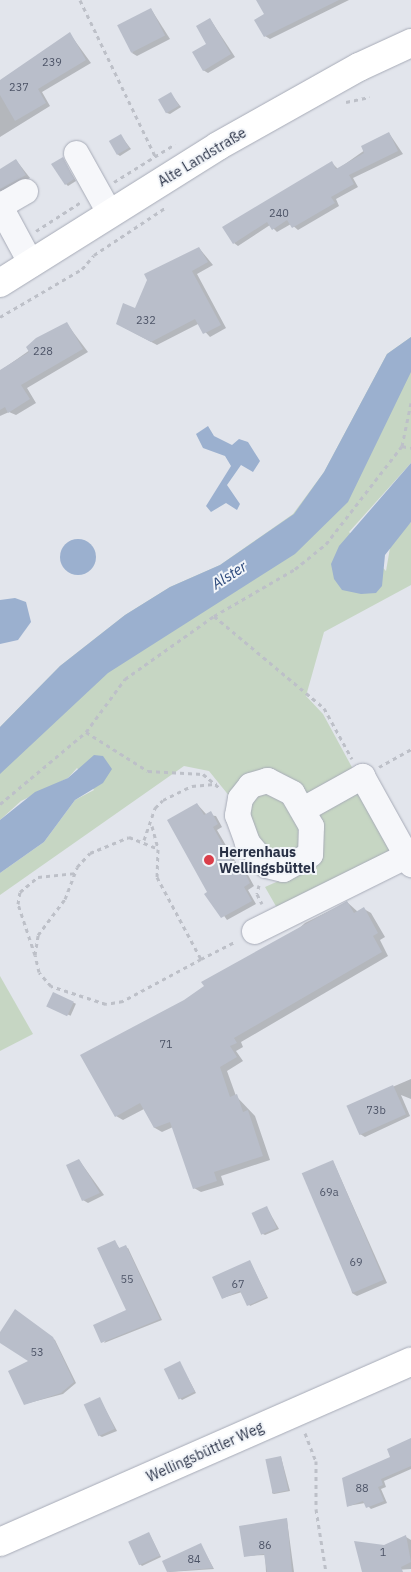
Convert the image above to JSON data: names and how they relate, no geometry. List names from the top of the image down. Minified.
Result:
{"streets":{"main road":["Alte Landstraße","Wellingsbüttler Weg"]},"water":["Alster"],"places":["Herrenhaus Wellingsbüttel"],"house_numbers":["239","237","240","232","228","71","73b","69a","69","55","67","53","88","86","1","84"]}
